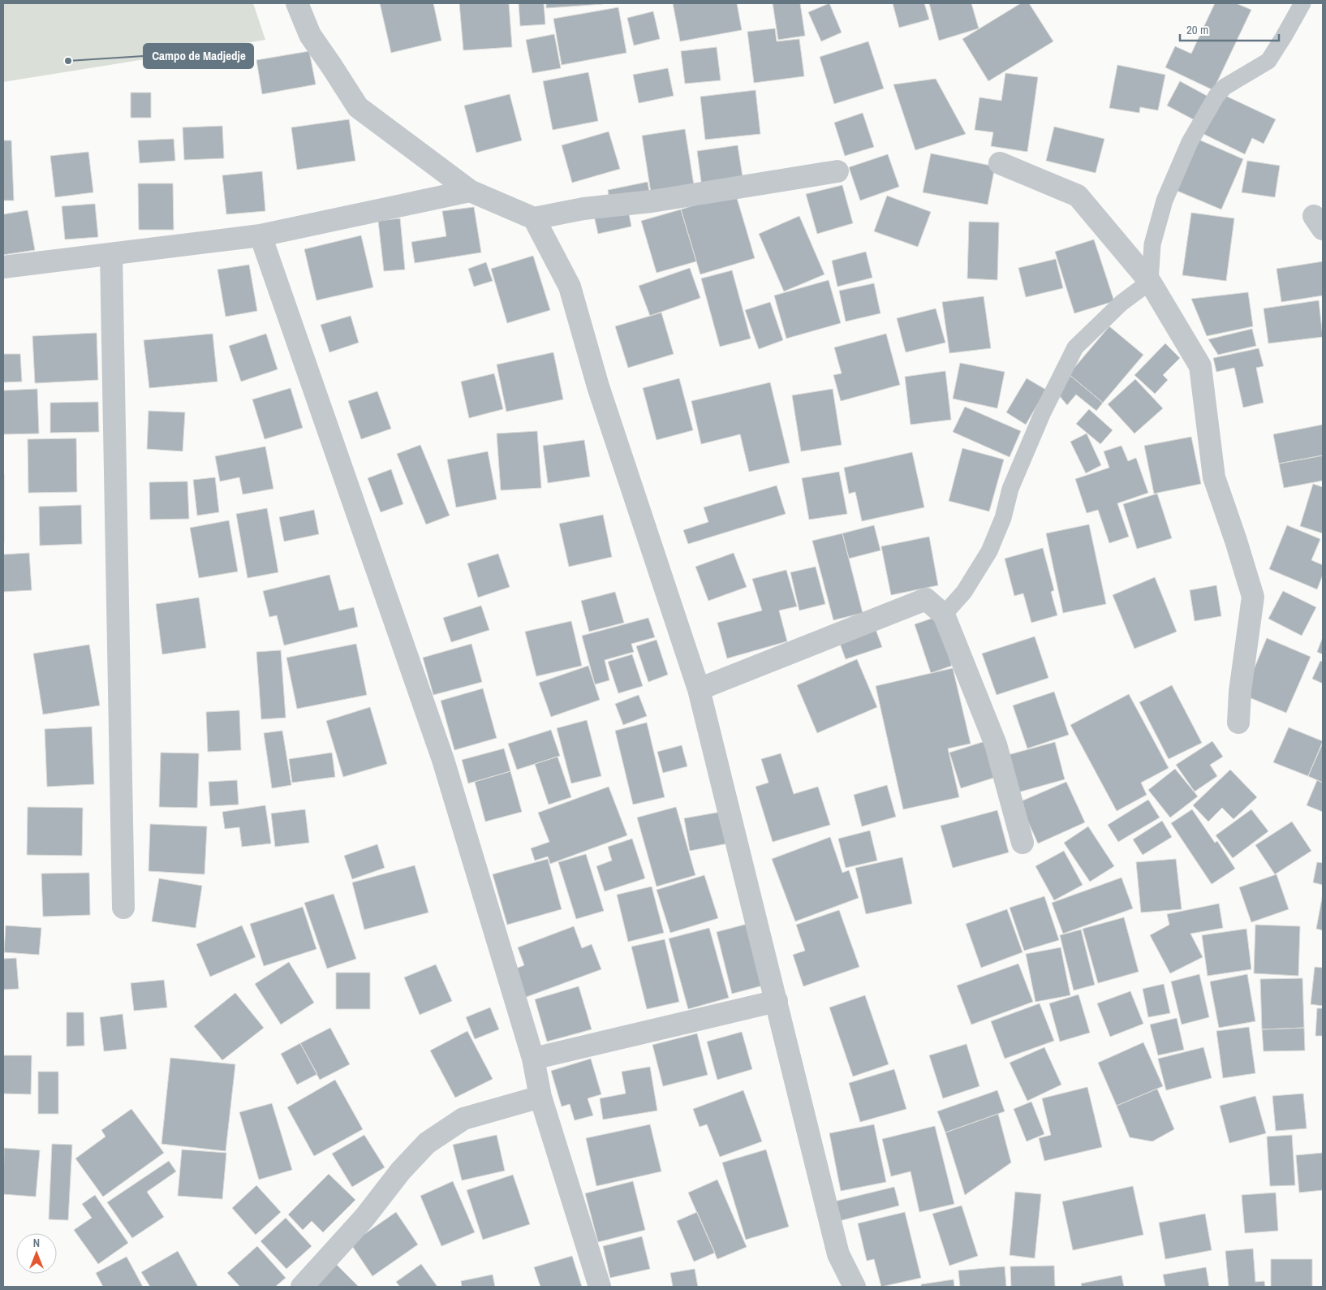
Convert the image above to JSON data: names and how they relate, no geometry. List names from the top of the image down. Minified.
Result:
{"places":["Campo de Madjedje"],"scale_bar":"20 m","north":"top"}
